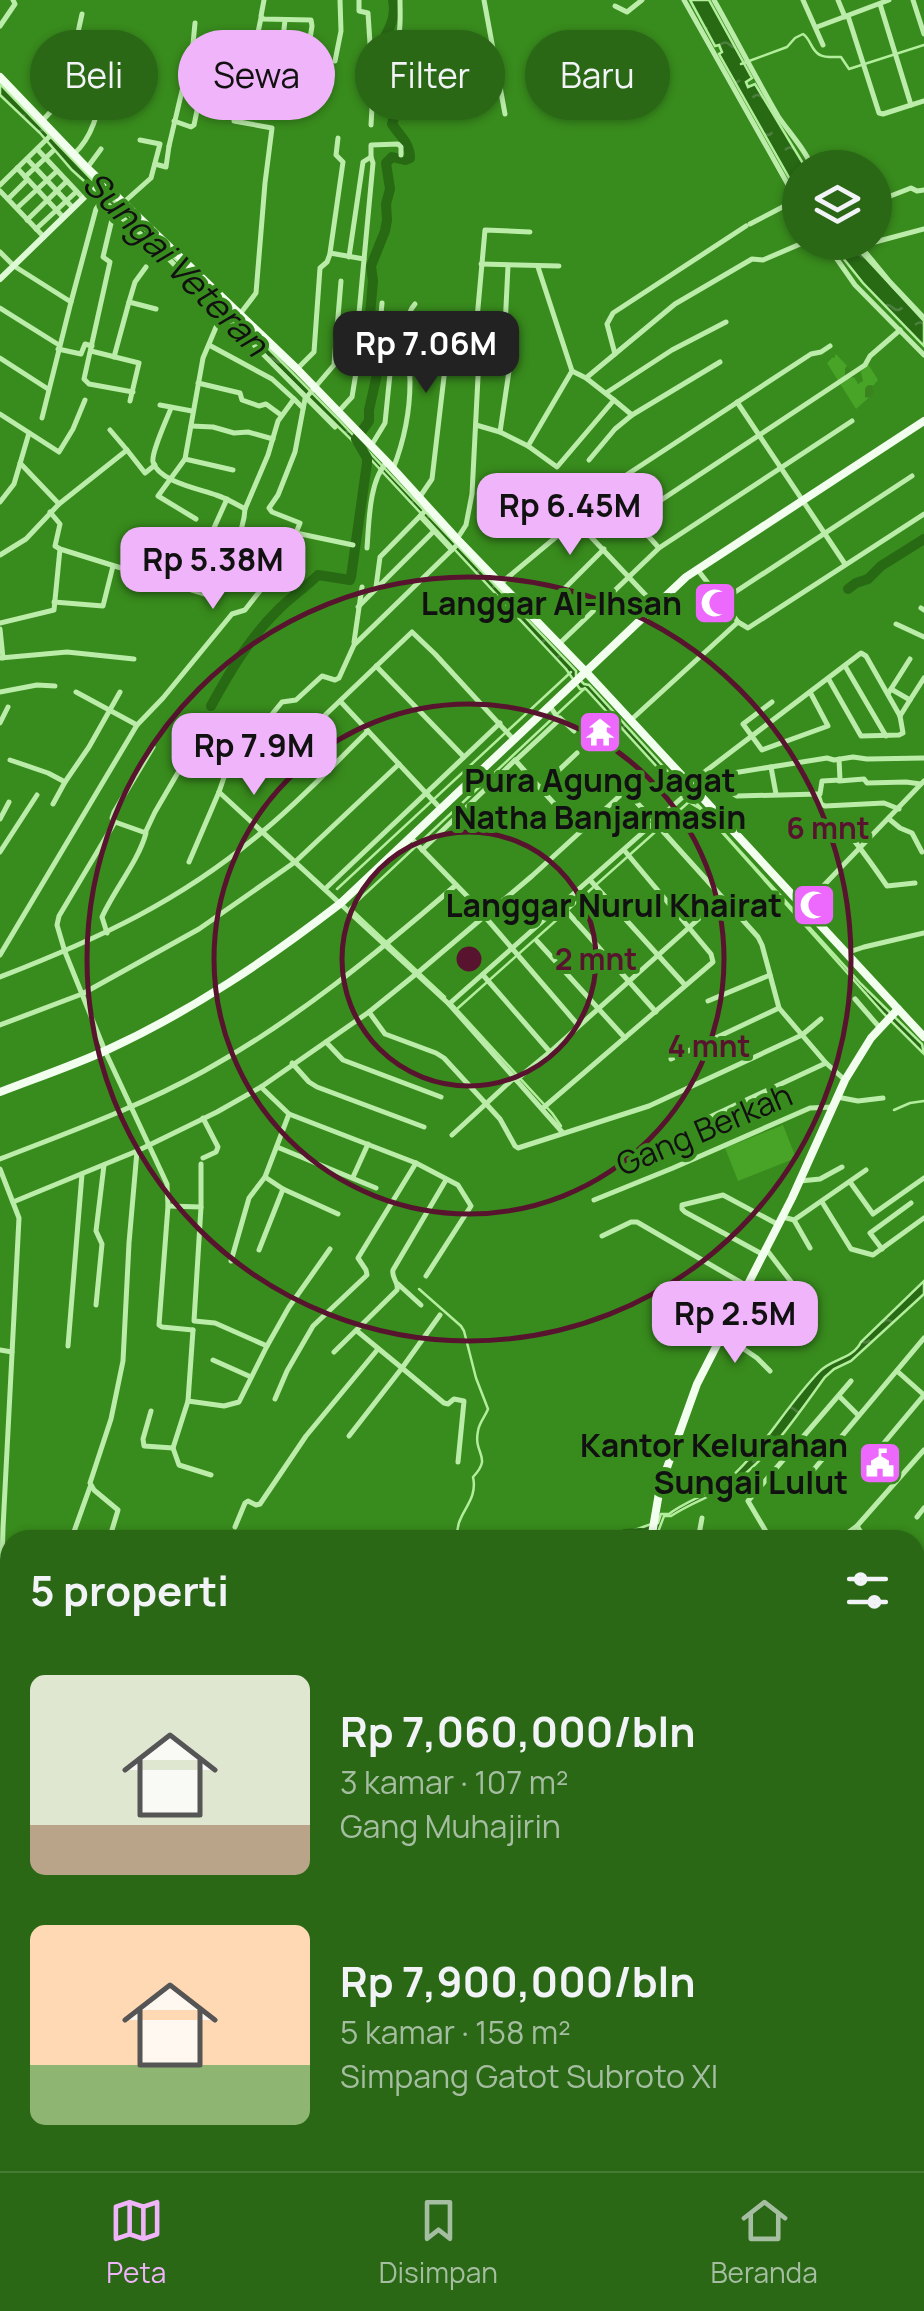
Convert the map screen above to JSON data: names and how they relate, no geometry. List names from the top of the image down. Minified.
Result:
{"streets":{"street":["Gang Berkah"]},"water":["Sungai Veteran"],"places":{"mosque":["Langgar Al-Ihsan","Langgar Nurul Khairat"],"temple":["Pura Agung Jagat Natha Banjarmasin"],"public building":["Kantor Kelurahan Sungai Lulut"]},"page":{"chip":["Beli","Sewa","Filter","Baru"],"price":["Rp 7.06M","Rp 6.45M","Rp 5.38M","Rp 7.9M","Rp 2.5M"],"heading":"5 properti","list":[{"name":"Rp 7,060,000/bln","note":"3 kamar · 107 m² · Gang Muhajirin"},{"name":"Rp 7,900,000/bln","note":"5 kamar · 158 m² · Simpang Gatot Subroto XI"}],"tabs":["Peta","Disimpan","Beranda"]},"rings":["6 mnt","2 mnt","4 mnt"]}
